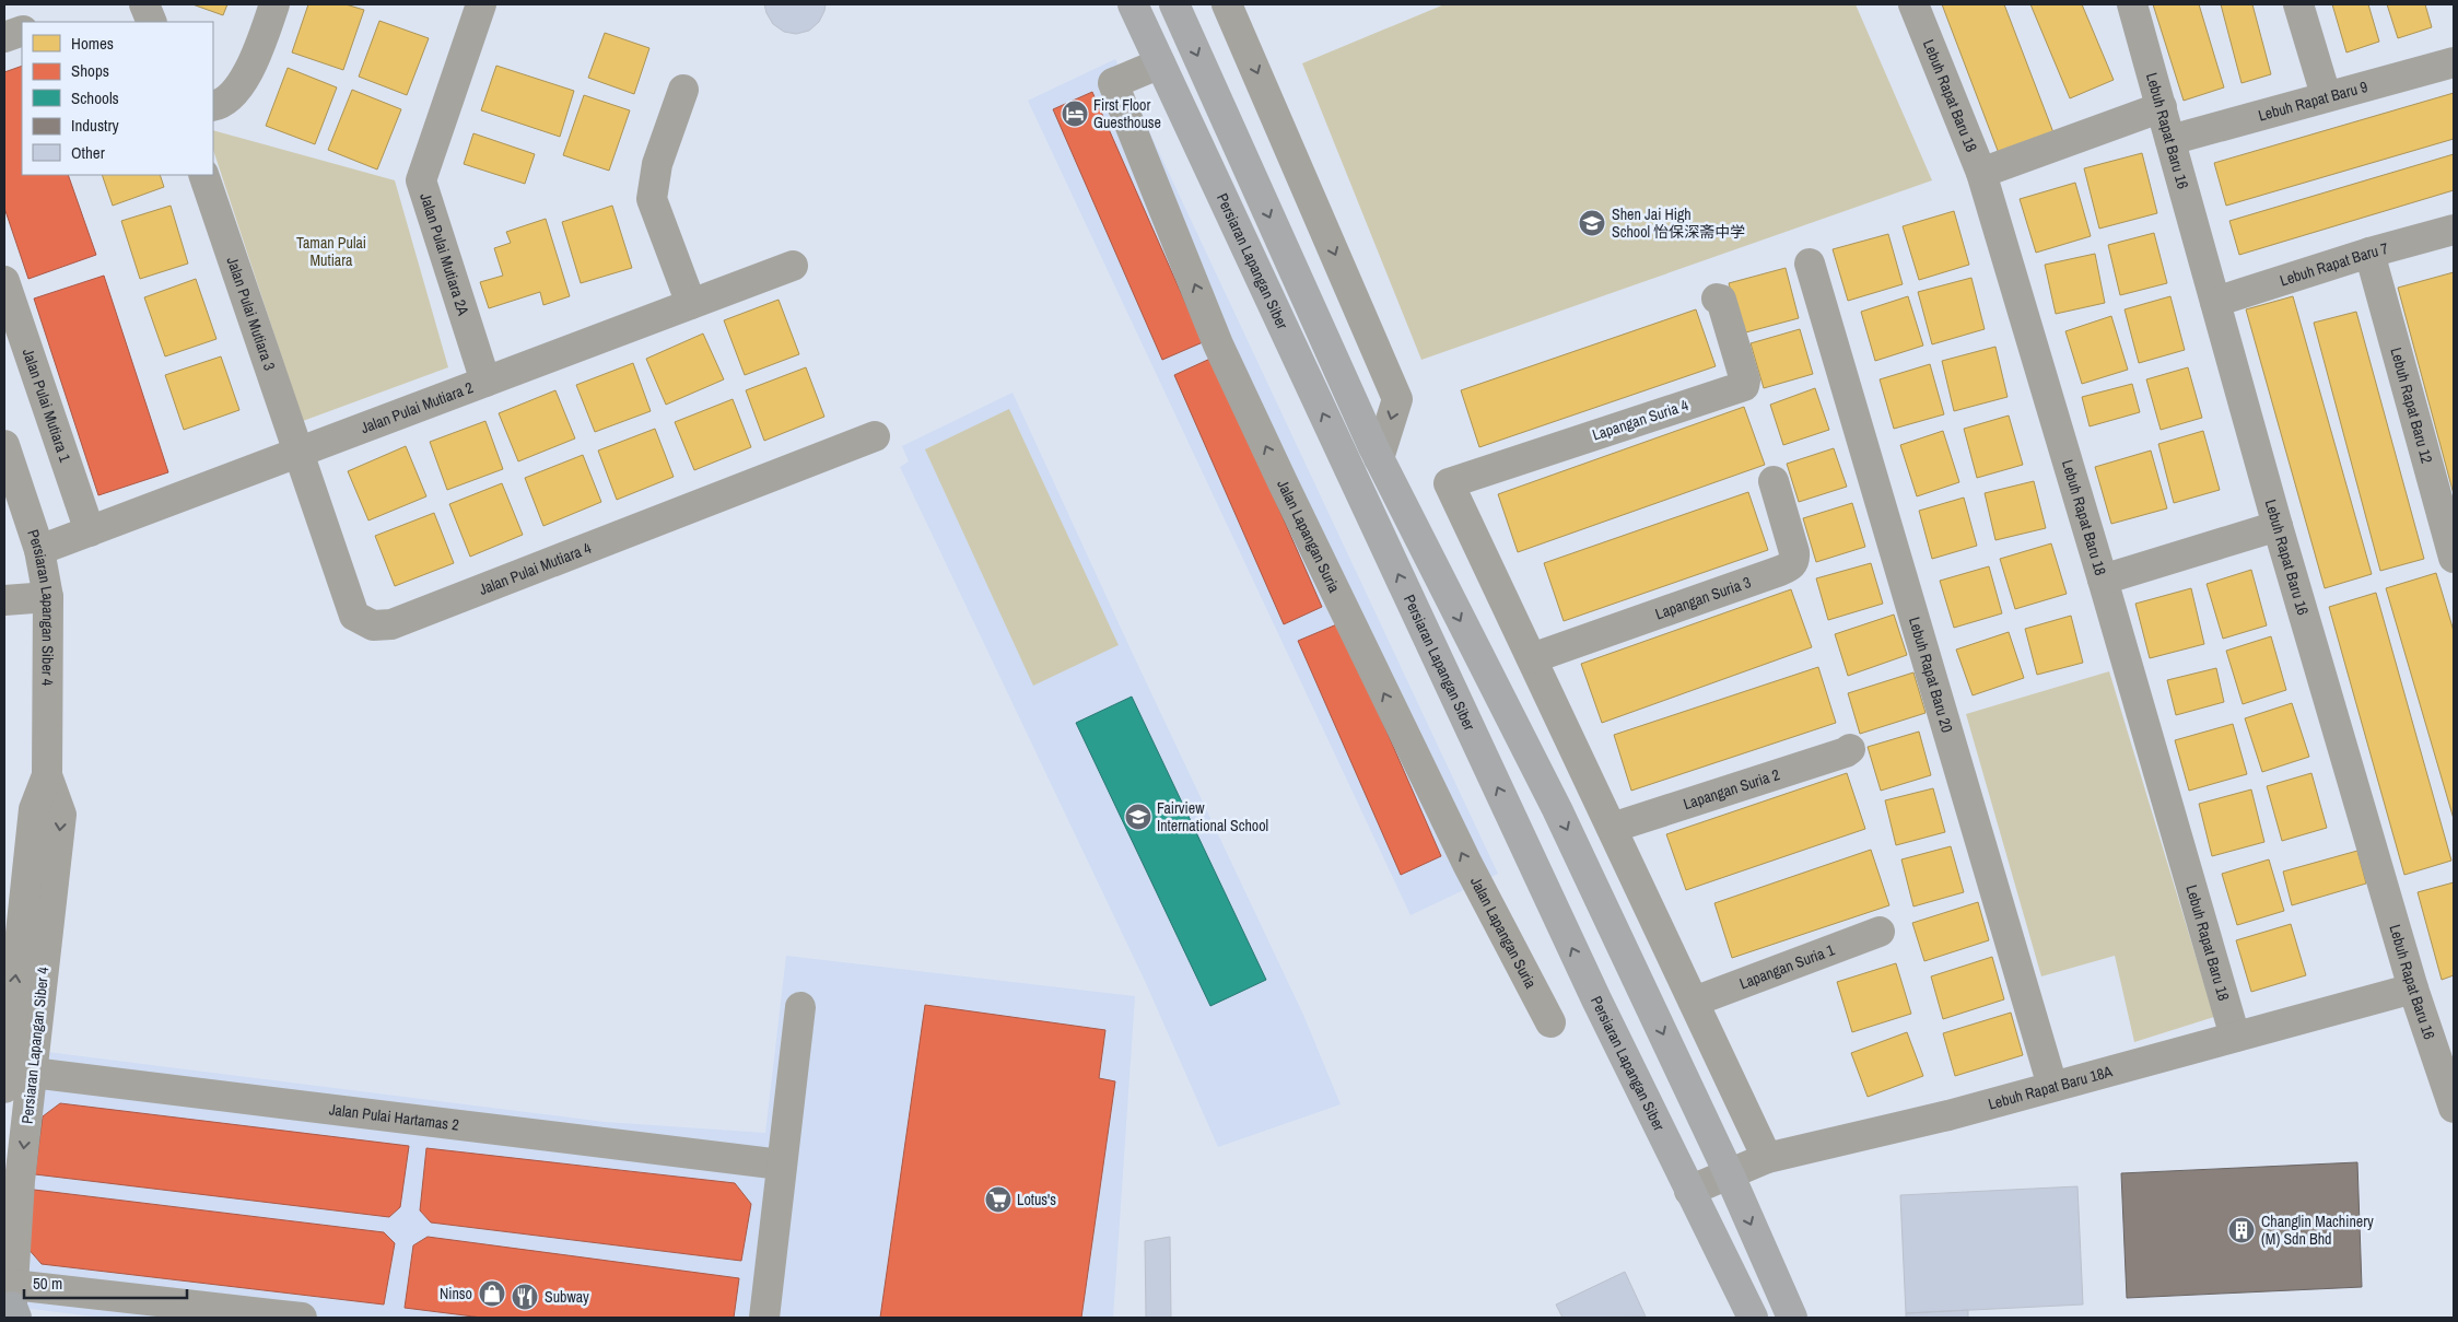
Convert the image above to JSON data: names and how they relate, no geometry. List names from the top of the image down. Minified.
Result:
{"streets":{"main road":["Persiaran Lapangan Siber"],"street":["Lebuh Rapat Baru 18","Lebuh Rapat Baru 9","Lebuh Rapat Baru 16","Jalan Pulai Mutiara 2A","Lebuh Rapat Baru 7","Jalan Pulai Mutiara 3","Lebuh Rapat Baru 12","Jalan Pulai Mutiara 1","Jalan Pulai Mutiara 2","Lapangan Suria 4","Jalan Lapangan Suria","Jalan Pulai Mutiara 4","Lapangan Suria 3","Persiaran Lapangan Siber 4","Lebuh Rapat Baru 20","Lapangan Suria 2","Lapangan Suria 1","Lebuh Rapat Baru 18A","Jalan Pulai Hartamas 2"]},"crossings":[["Lebuh Rapat Baru 18","Lebuh Rapat Baru 18A"],["Lebuh Rapat Baru 9","Lebuh Rapat Baru 16"],["Lebuh Rapat Baru 16","Lebuh Rapat Baru 7"],["Lebuh Rapat Baru 16","Lebuh Rapat Baru 18A"],["Jalan Pulai Mutiara 2A","Jalan Pulai Mutiara 2"],["Persiaran Lapangan Siber","Jalan Lapangan Suria"],["Persiaran Lapangan Siber","Lebuh Rapat Baru 18A"],["Lebuh Rapat Baru 7","Lebuh Rapat Baru 12"],["Jalan Pulai Mutiara 3","Jalan Pulai Mutiara 2"],["Jalan Pulai Mutiara 3","Jalan Pulai Mutiara 4"],["Jalan Pulai Mutiara 1","Jalan Pulai Mutiara 2"],["Jalan Pulai Mutiara 2","Jalan Pulai Mutiara 4"],["Jalan Pulai Mutiara 2","Persiaran Lapangan Siber 4"],["Lapangan Suria 4","Lapangan Suria 3"],["Persiaran Lapangan Siber 4","Jalan Pulai Hartamas 2"],["Lebuh Rapat Baru 20","Lebuh Rapat Baru 18A"]],"parks":["Taman Pulai Mutiara"],"places":{"hotel":["First Floor Guesthouse"],"school or university":["Shen Jai High School 怡保深斋中学","Fairview International School"],"supermarket":["Lotus's"],"building":["Changlin Machinery (M) Sdn Bhd"],"shop":["Ninso"],"restaurant":["Subway"]},"legend":["Homes","Shops","Schools","Industry","Other"],"scale_bar":"50 m"}
